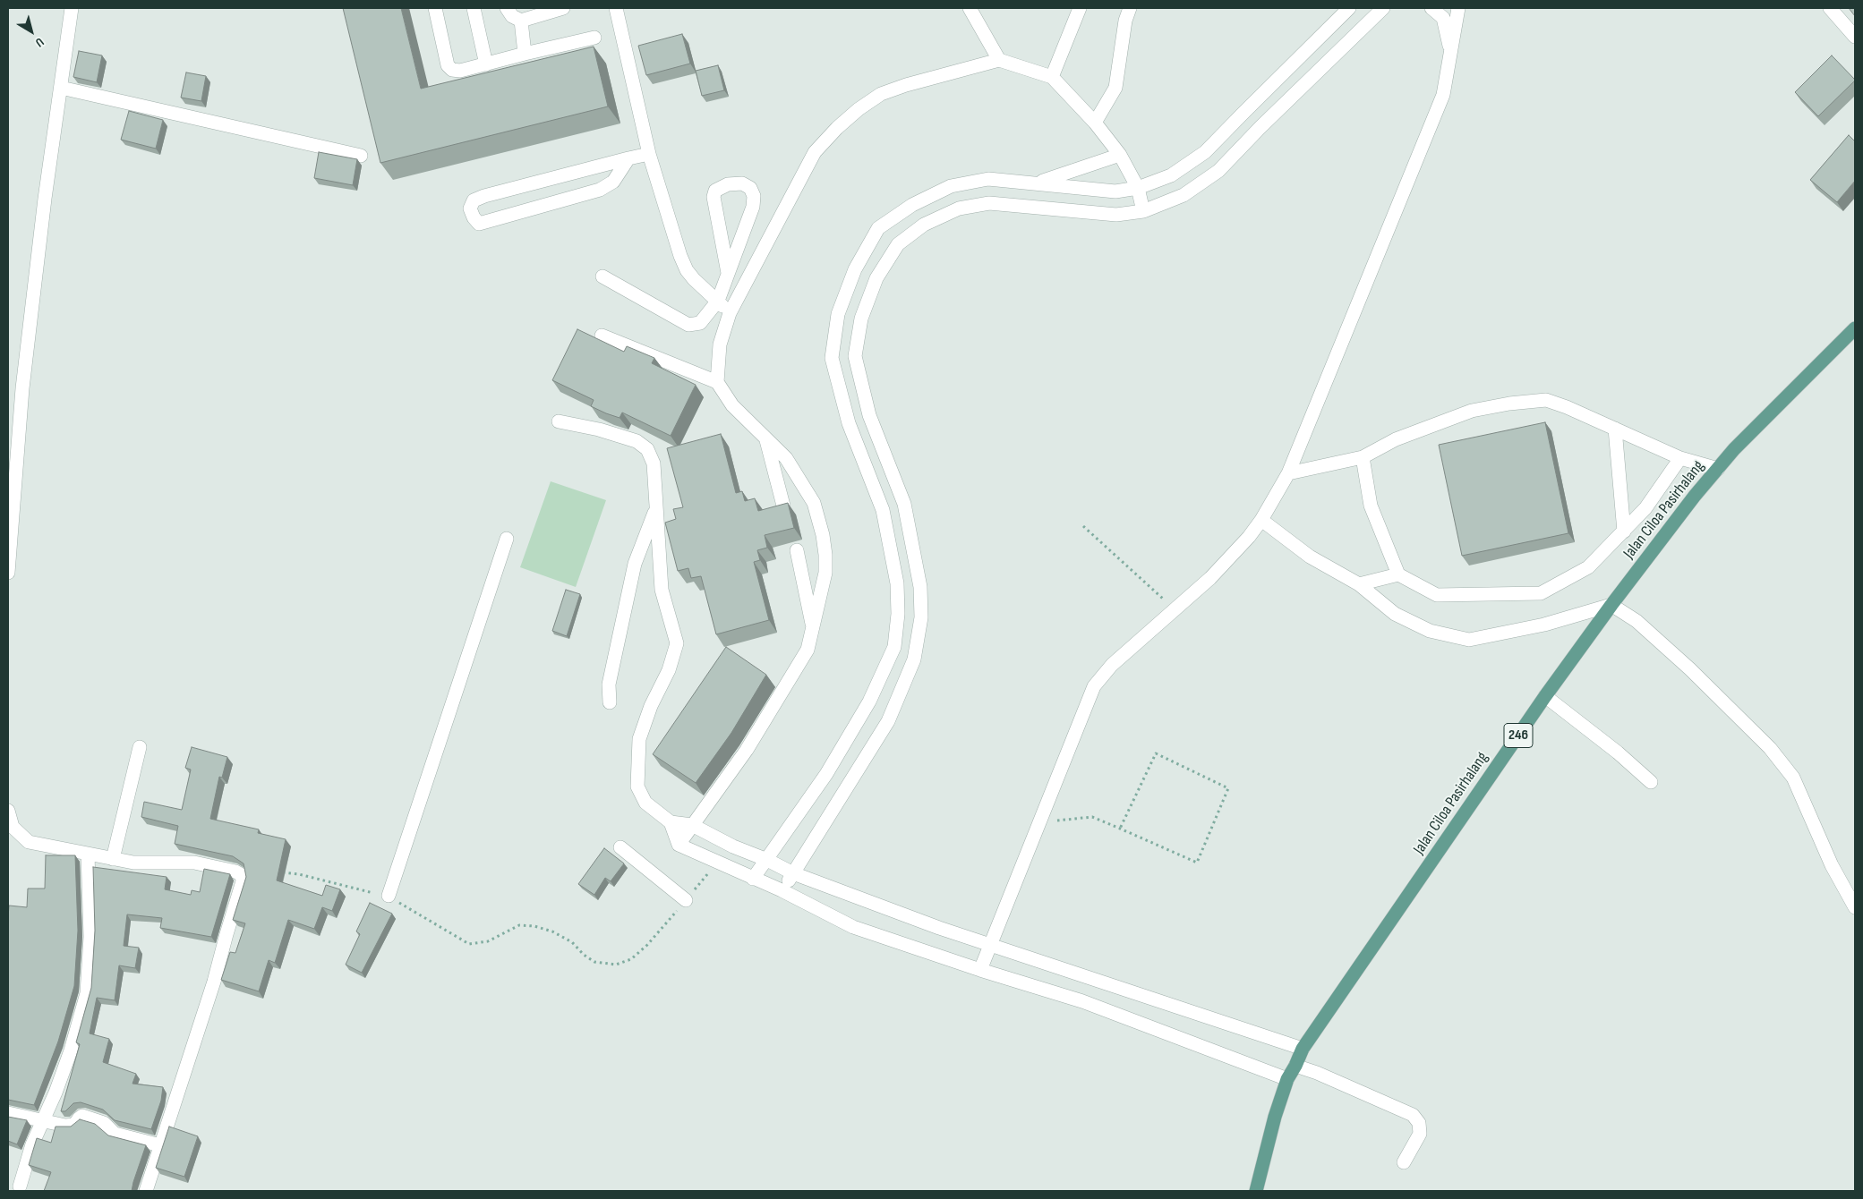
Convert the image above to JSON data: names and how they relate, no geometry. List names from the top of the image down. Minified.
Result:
{"streets":{"main road":["Jalan Ciloa Pasirhalang","246"]},"north":"bottom right"}
